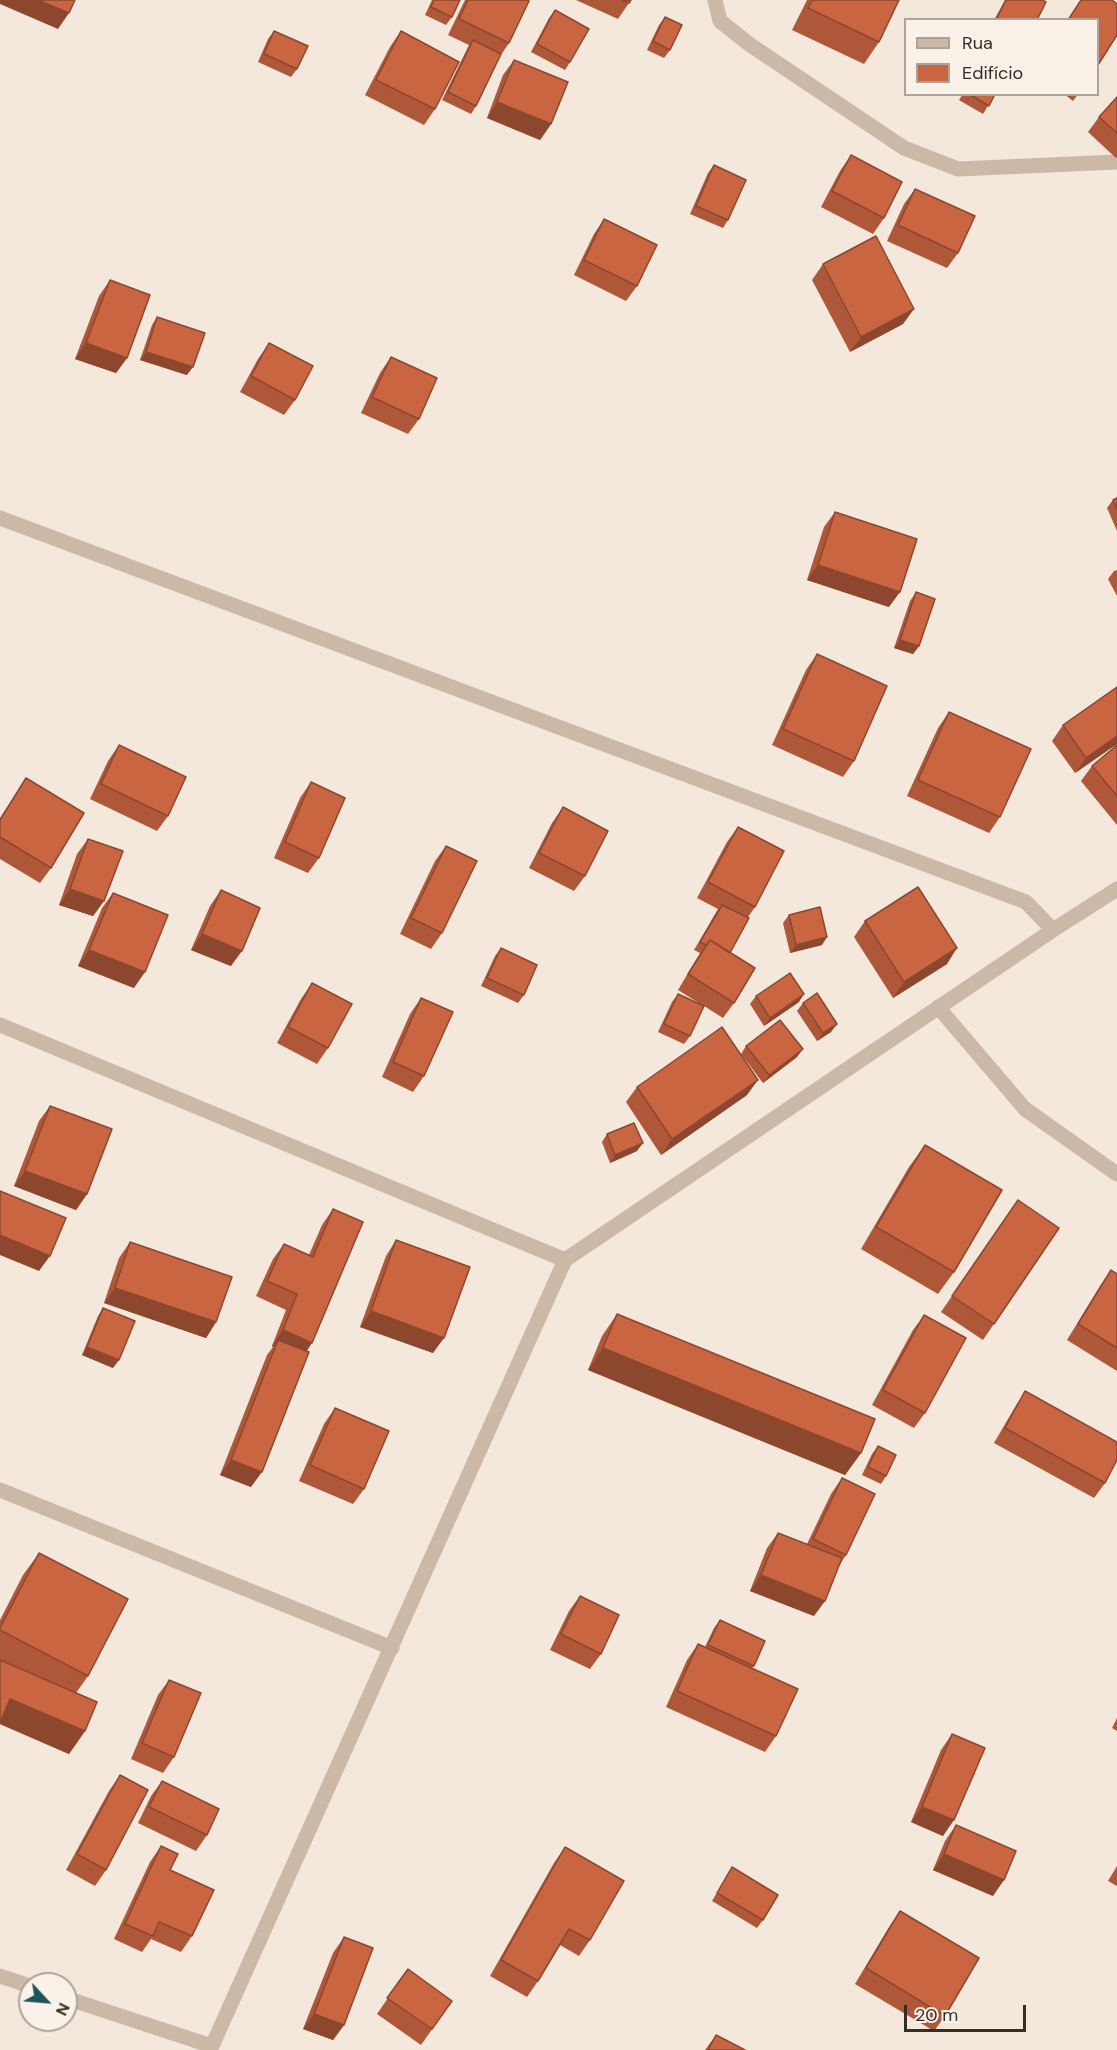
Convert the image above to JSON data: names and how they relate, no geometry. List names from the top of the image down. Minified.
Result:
{"legend":["Rua","Edifício"],"scale_bar":"20 m","north":"bottom right"}
